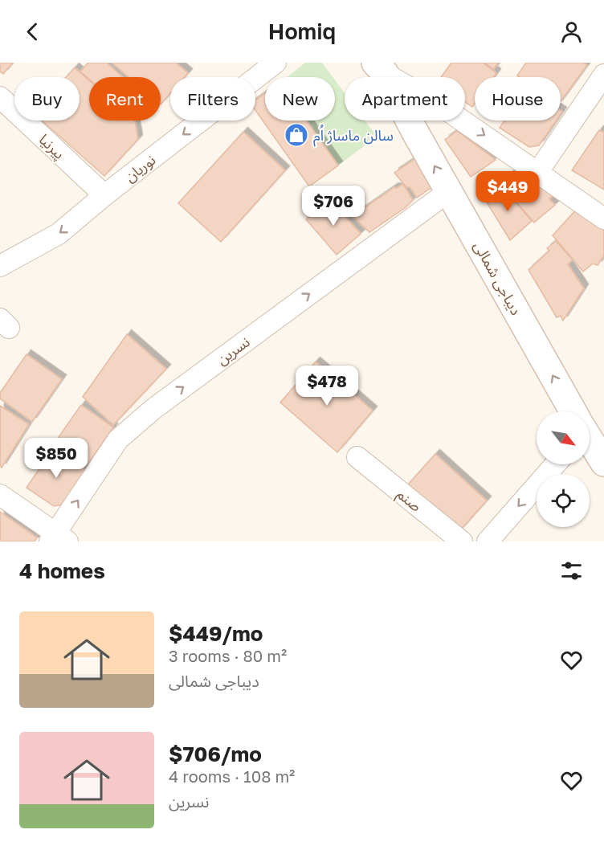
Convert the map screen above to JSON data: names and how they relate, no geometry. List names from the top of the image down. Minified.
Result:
{"streets":{"main road":["دیباجی شمالی"],"street":["پیرنیا","نوریان","نسرین","صنم"]},"crossings":[["پیرنیا","نوریان"],["دیباجی شمالی","نسرین"]],"one_way":["نوریان","دیباجی شمالی","نسرین"],"places":{"shop":["سالن ماساژ اُم"]},"north":"bottom right","page":{"header":"Homiq","chip":["Buy","Rent","Filters","New","Apartment","House"],"price":["$449","$706","$478","$850"],"heading":"4 homes","list":[{"name":"$449/mo","note":"3 rooms · 80 m² · دیباجی شمالی"},{"name":"$706/mo","note":"4 rooms · 108 m² · نسرین"}]}}
